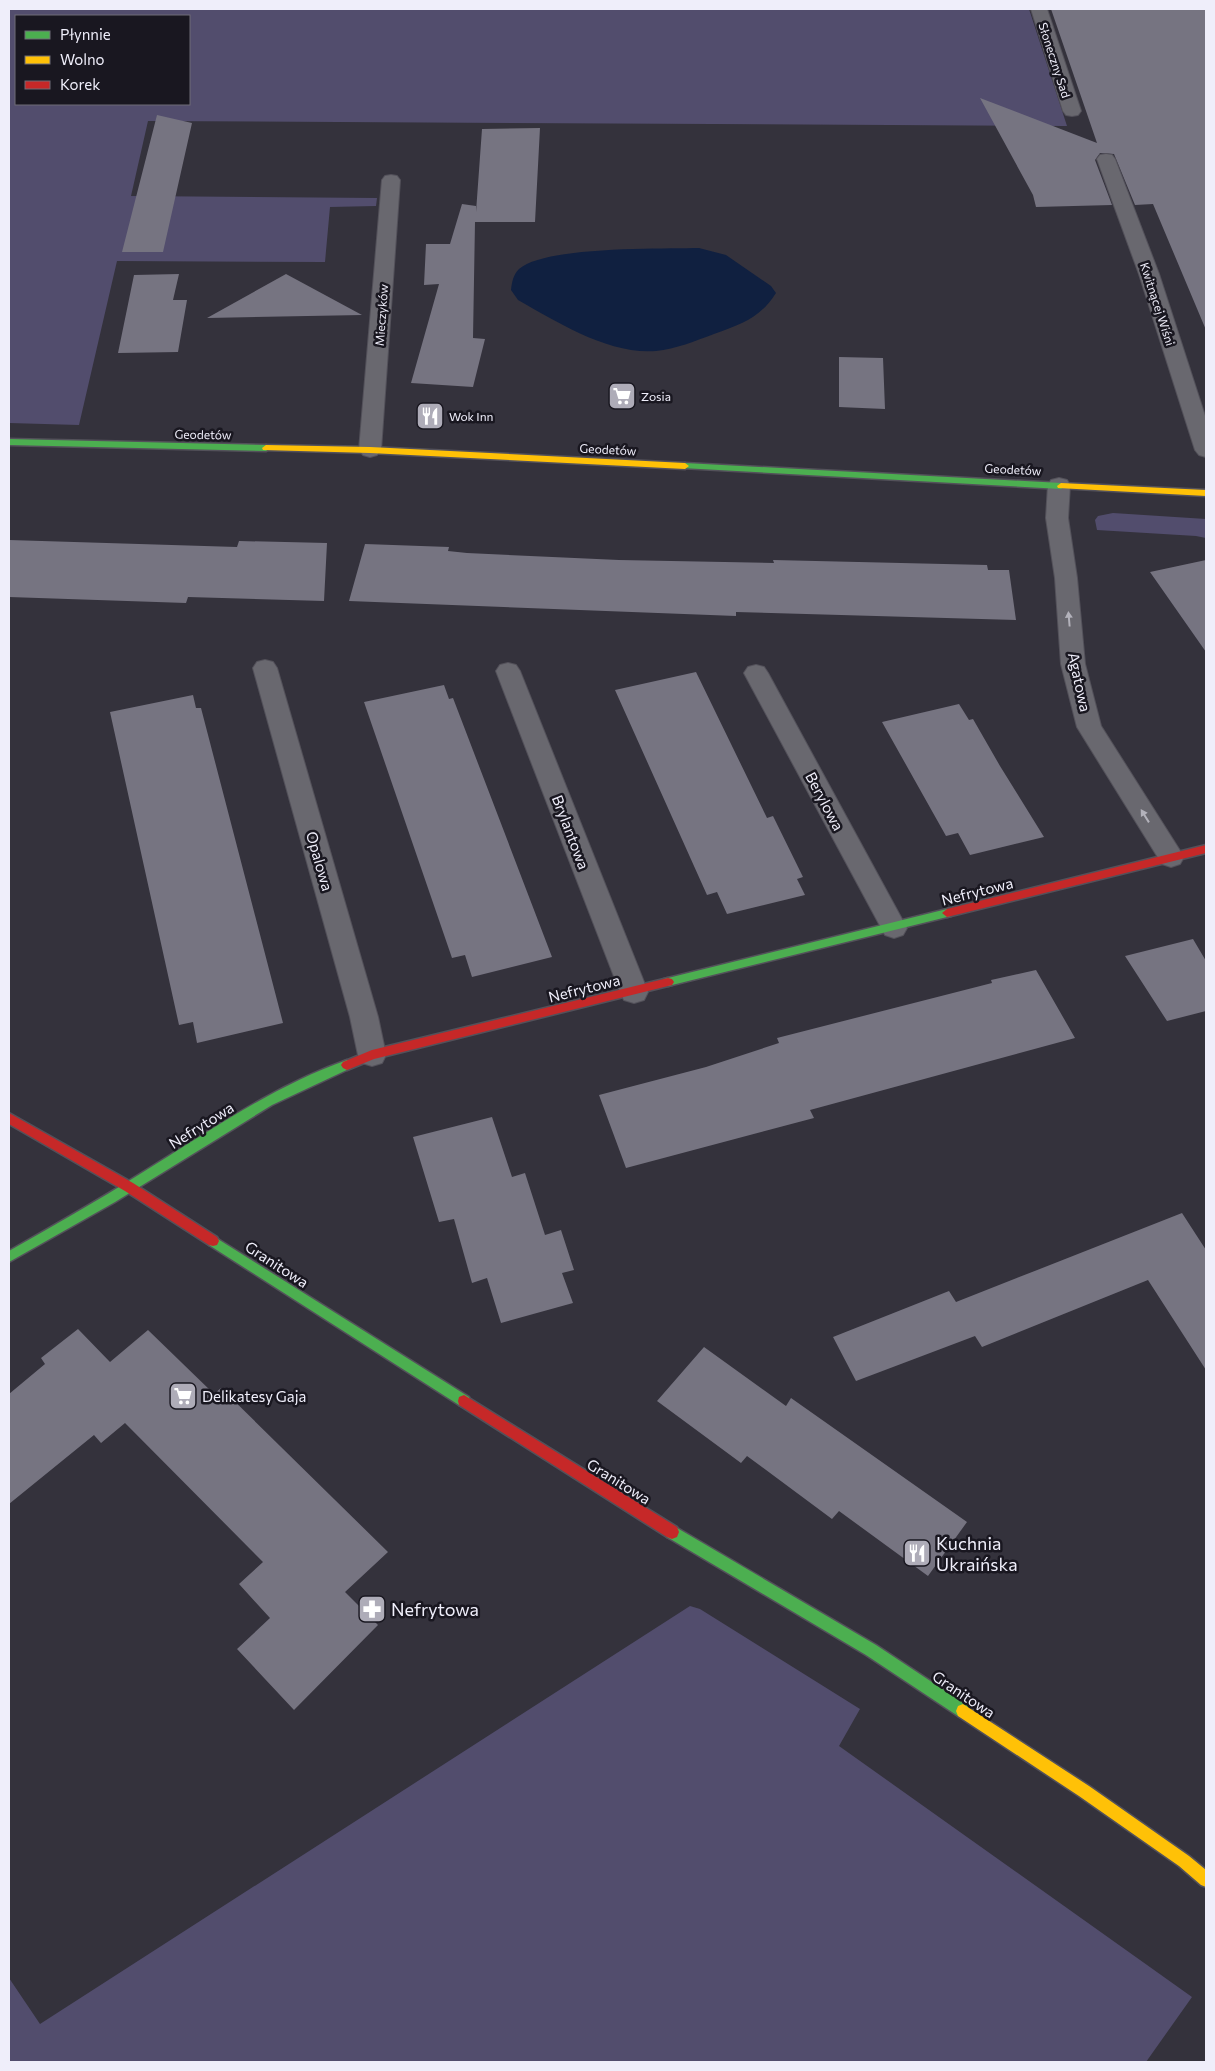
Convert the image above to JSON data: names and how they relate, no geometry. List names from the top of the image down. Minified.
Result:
{"streets":{"street":["Słoneczny Sad","Kwitnącej Wiśni","Mieczyków","Geodetów","Agatowa","Berylowa","Brylantowa","Opalowa","Nefrytowa","Granitowa"]},"crossings":[["Mieczyków","Geodetów"],["Geodetów","Agatowa"],["Agatowa","Nefrytowa"],["Berylowa","Nefrytowa"],["Brylantowa","Nefrytowa"],["Opalowa","Nefrytowa"],["Nefrytowa","Granitowa"]],"one_way":["Agatowa"],"places":{"supermarket":["Zosia","Delikatesy Gaja"],"restaurant":["Wok Inn","Kuchnia Ukraińska"],"pharmacy":["Nefrytowa"]},"legend":["Płynnie","Wolno","Korek"]}
